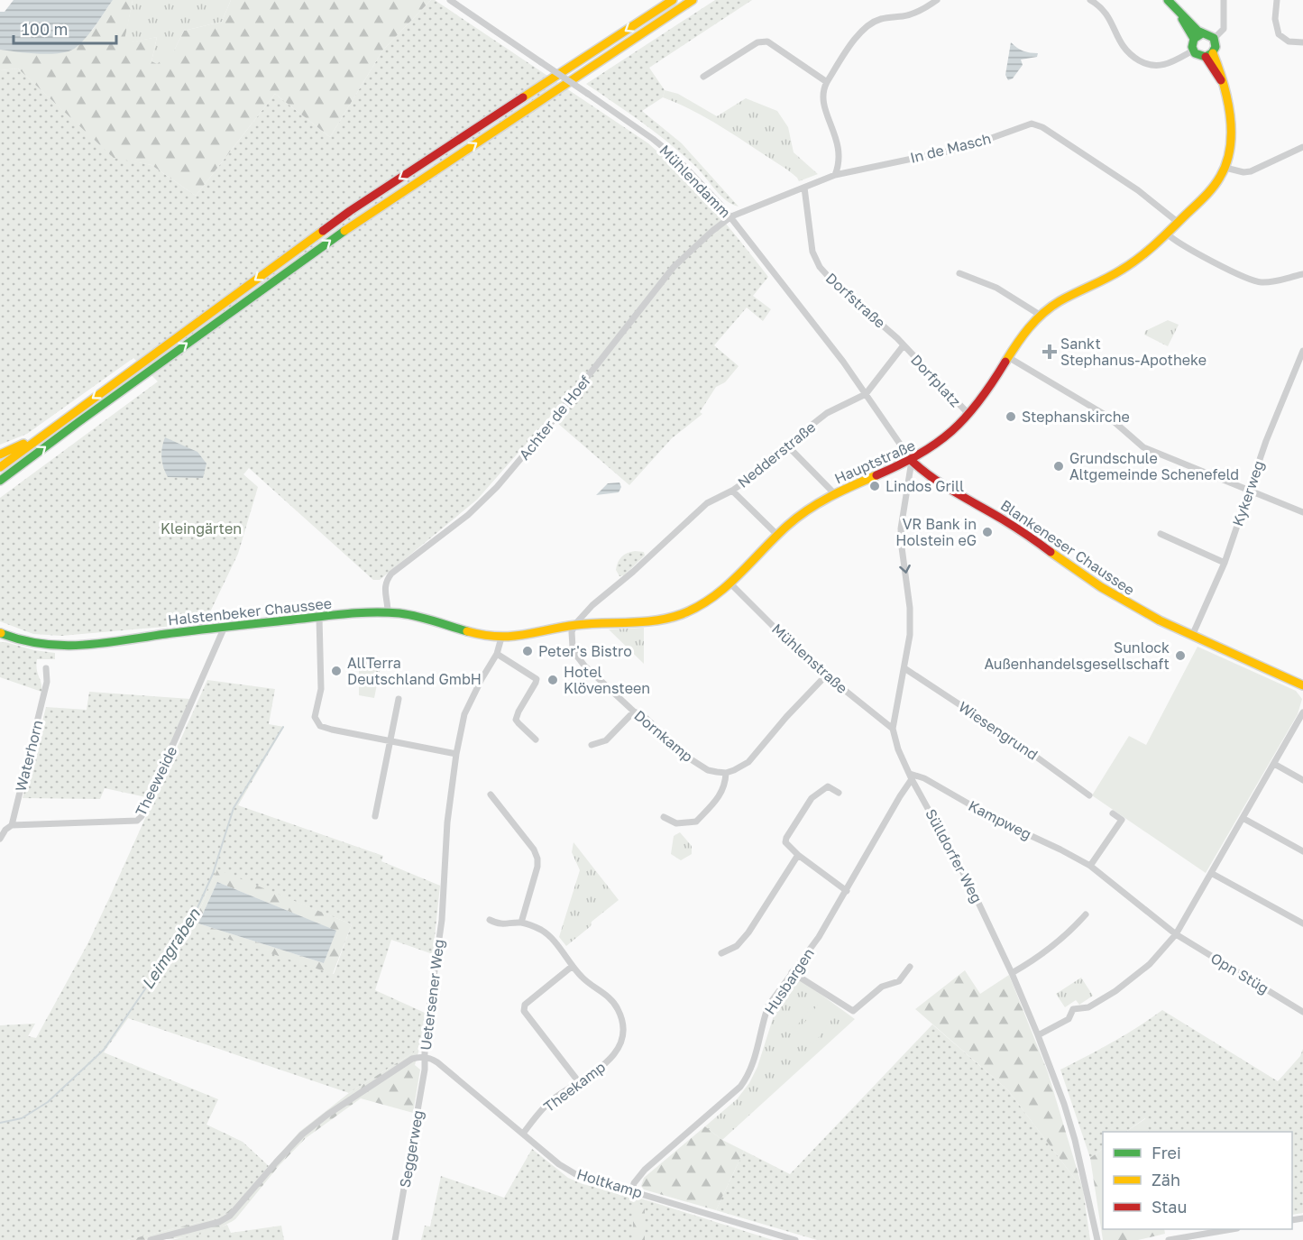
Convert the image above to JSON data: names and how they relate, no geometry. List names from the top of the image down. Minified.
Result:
{"streets":{"main road":["Hauptstraße","Blankeneser Chaussee","Halstenbeker Chaussee"],"street":["In de Masch","Mühlendamm","Dorfstraße","Dorfplatz","Achter de Hoef","Nedderstraße","Kykerweg","Mühlenstraße","Wiesengrund","Dornkamp","Waterhorn","Theeweide","Kampweg","Sülldorfer Weg","Opn Stüg","Husbargen","Uetersener Weg","Theekamp","Seggerweg","Holtkamp"]},"crossings":[["In de Masch","Mühlendamm"],["In de Masch","Dorfstraße"],["In de Masch","Achter de Hoef"],["In de Masch","Hauptstraße"],["Mühlendamm","Achter de Hoef"],["Mühlendamm","Nedderstraße"],["Mühlendamm","Hauptstraße"],["Mühlendamm","Blankeneser Chaussee"],["Mühlendamm","Sülldorfer Weg"],["Dorfstraße","Dorfplatz"],["Dorfstraße","Nedderstraße"],["Dorfplatz","Nedderstraße"],["Dorfplatz","Hauptstraße"],["Achter de Hoef","Halstenbeker Chaussee"],["Nedderstraße","Hauptstraße"],["Nedderstraße","Dornkamp"],["Hauptstraße","Blankeneser Chaussee"],["Hauptstraße","Halstenbeker Chaussee"],["Hauptstraße","Mühlenstraße"],["Hauptstraße","Dornkamp"],["Hauptstraße","Sülldorfer Weg"],["Hauptstraße","Uetersener Weg"],["Kykerweg","Blankeneser Chaussee"],["Blankeneser Chaussee","Sülldorfer Weg"],["Halstenbeker Chaussee","Theeweide"],["Halstenbeker Chaussee","Uetersener Weg"],["Mühlenstraße","Sülldorfer Weg"],["Wiesengrund","Sülldorfer Weg"],["Waterhorn","Theeweide"],["Kampweg","Sülldorfer Weg"],["Kampweg","Opn Stüg"],["Kampweg","Husbargen"],["Sülldorfer Weg","Husbargen"],["Husbargen","Holtkamp"],["Uetersener Weg","Seggerweg"],["Uetersener Weg","Holtkamp"],["Theekamp","Holtkamp"],["Seggerweg","Holtkamp"]],"water":["Leimgraben"],"parks":["Kleingärten"],"places":{"health":["Sankt Stephanus-Apotheke"],"other":["Stephanskirche","Grundschule Altgemeinde Schenefeld","Lindos Grill","VR Bank in Holstein eG","Peter's Bistro","Sunlock Außenhandelsgesellschaft","AllTerra Deutschland GmbH","Hotel Klövensteen"]},"legend":["Frei","Zäh","Stau"],"scale_bar":"100 m"}
